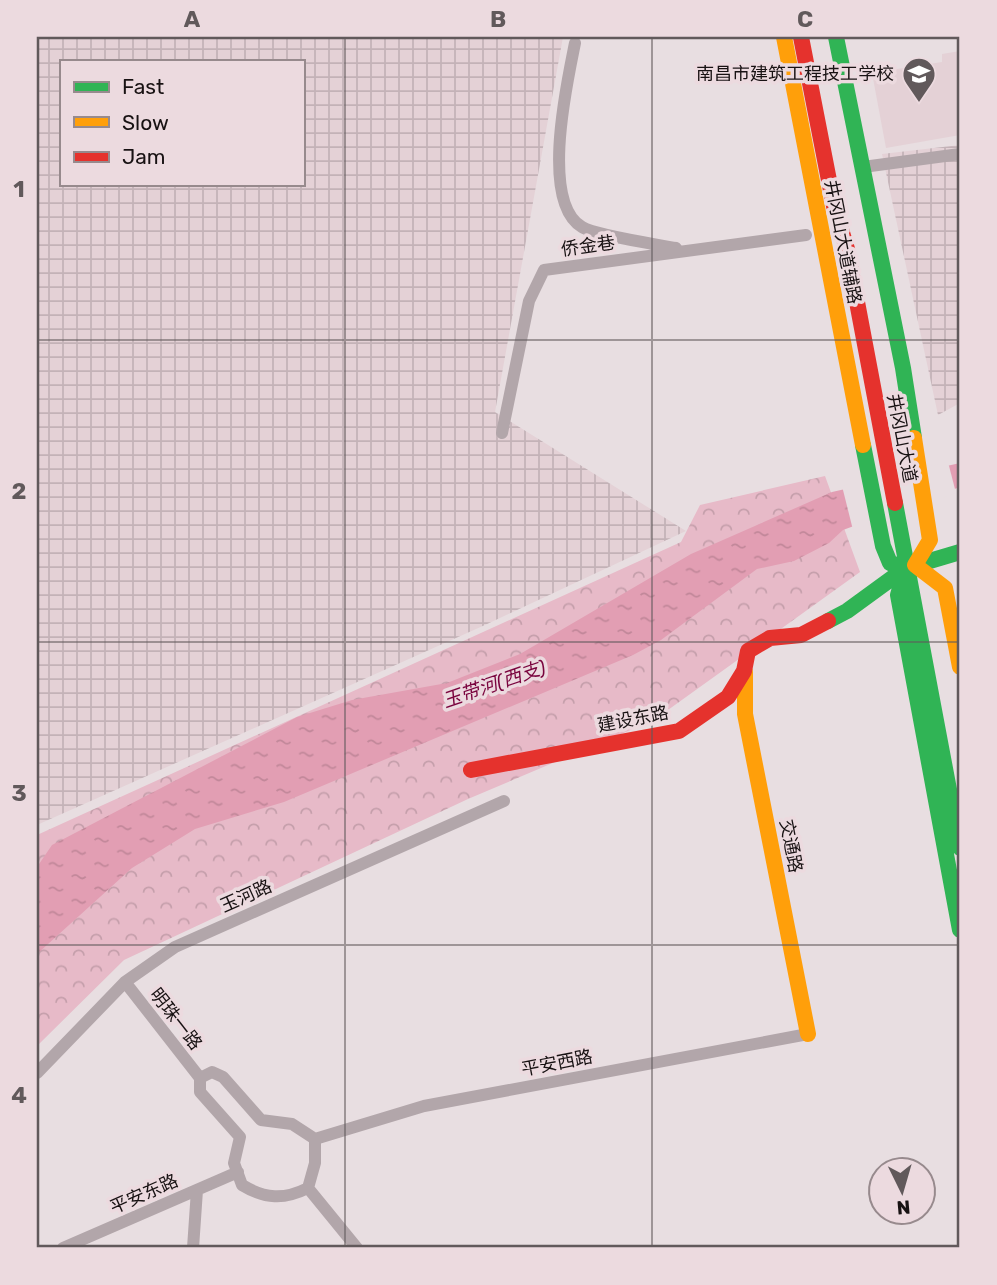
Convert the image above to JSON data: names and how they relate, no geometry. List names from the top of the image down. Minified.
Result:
{"streets":{"main road":["井冈山大道辅路","井冈山大道","建设东路","交通路"],"street":["侨金巷","玉河路","明珠一路","平安西路","平安东路"]},"crossings":[["井冈山大道辅路","井冈山大道"],["井冈山大道辅路","建设东路"],["井冈山大道","建设东路"],["建设东路","交通路"],["交通路","平安西路"],["玉河路","明珠一路"],["明珠一路","平安西路"],["明珠一路","平安东路"]],"water":["玉带河(西支)"],"places":{"school or university":["南昌市建筑工程技工学校"]},"legend":["Fast","Slow","Jam"],"north":"bottom","grid":{"columns":["A","B","C"],"rows":["1","2","3","4"]}}
